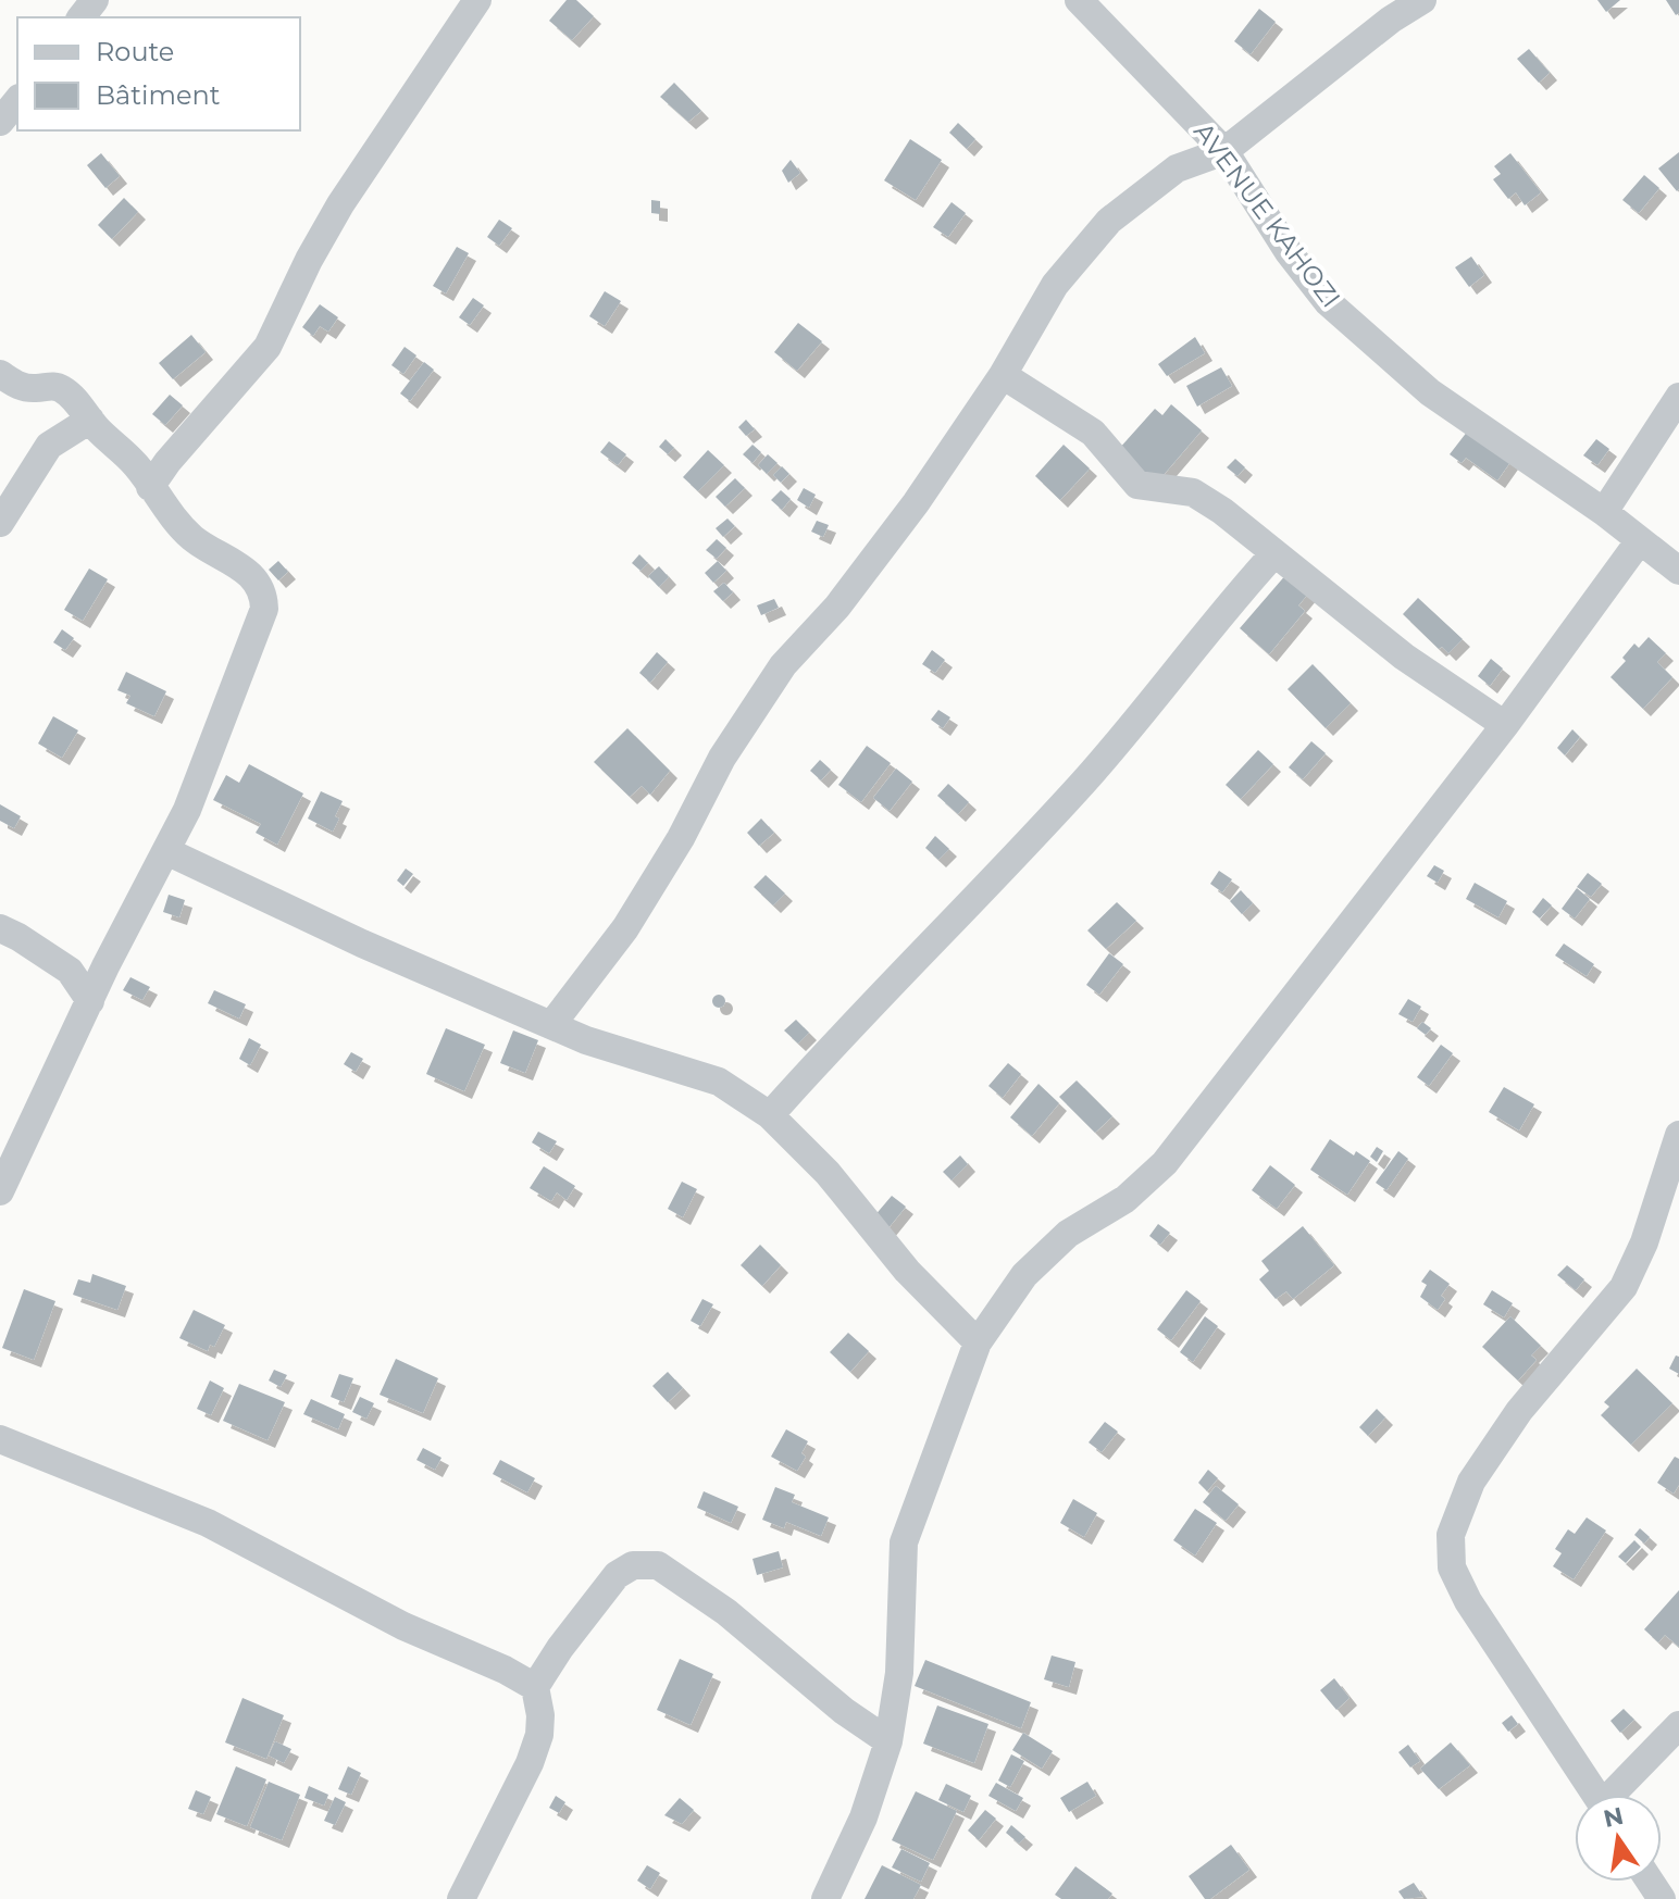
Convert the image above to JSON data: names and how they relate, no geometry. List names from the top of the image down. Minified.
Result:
{"streets":{"street":["AVENUE KAHOZI"]},"legend":["Route","Bâtiment"],"north":"top"}
